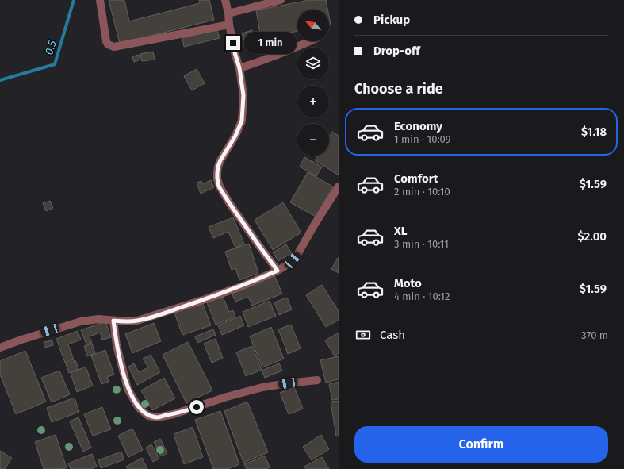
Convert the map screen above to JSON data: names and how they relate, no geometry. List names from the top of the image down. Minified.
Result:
{"water":["0.5"],"north":"top left","page":{"banner":["Pickup","Drop-off"],"map_buttons":["+","−"],"bubble":"1 min","heading":"Choose a ride","list":[{"name":"Economy","note":"1 min · 10:09","value":"$1.18"},{"name":"Comfort","note":"2 min · 10:10","value":"$1.59"},{"name":"XL","note":"3 min · 10:11","value":"$2.00"},{"name":"Moto","note":"4 min · 10:12","value":"$1.59"}],"pay":["Cash","370 m"],"buttons":"Confirm"}}
